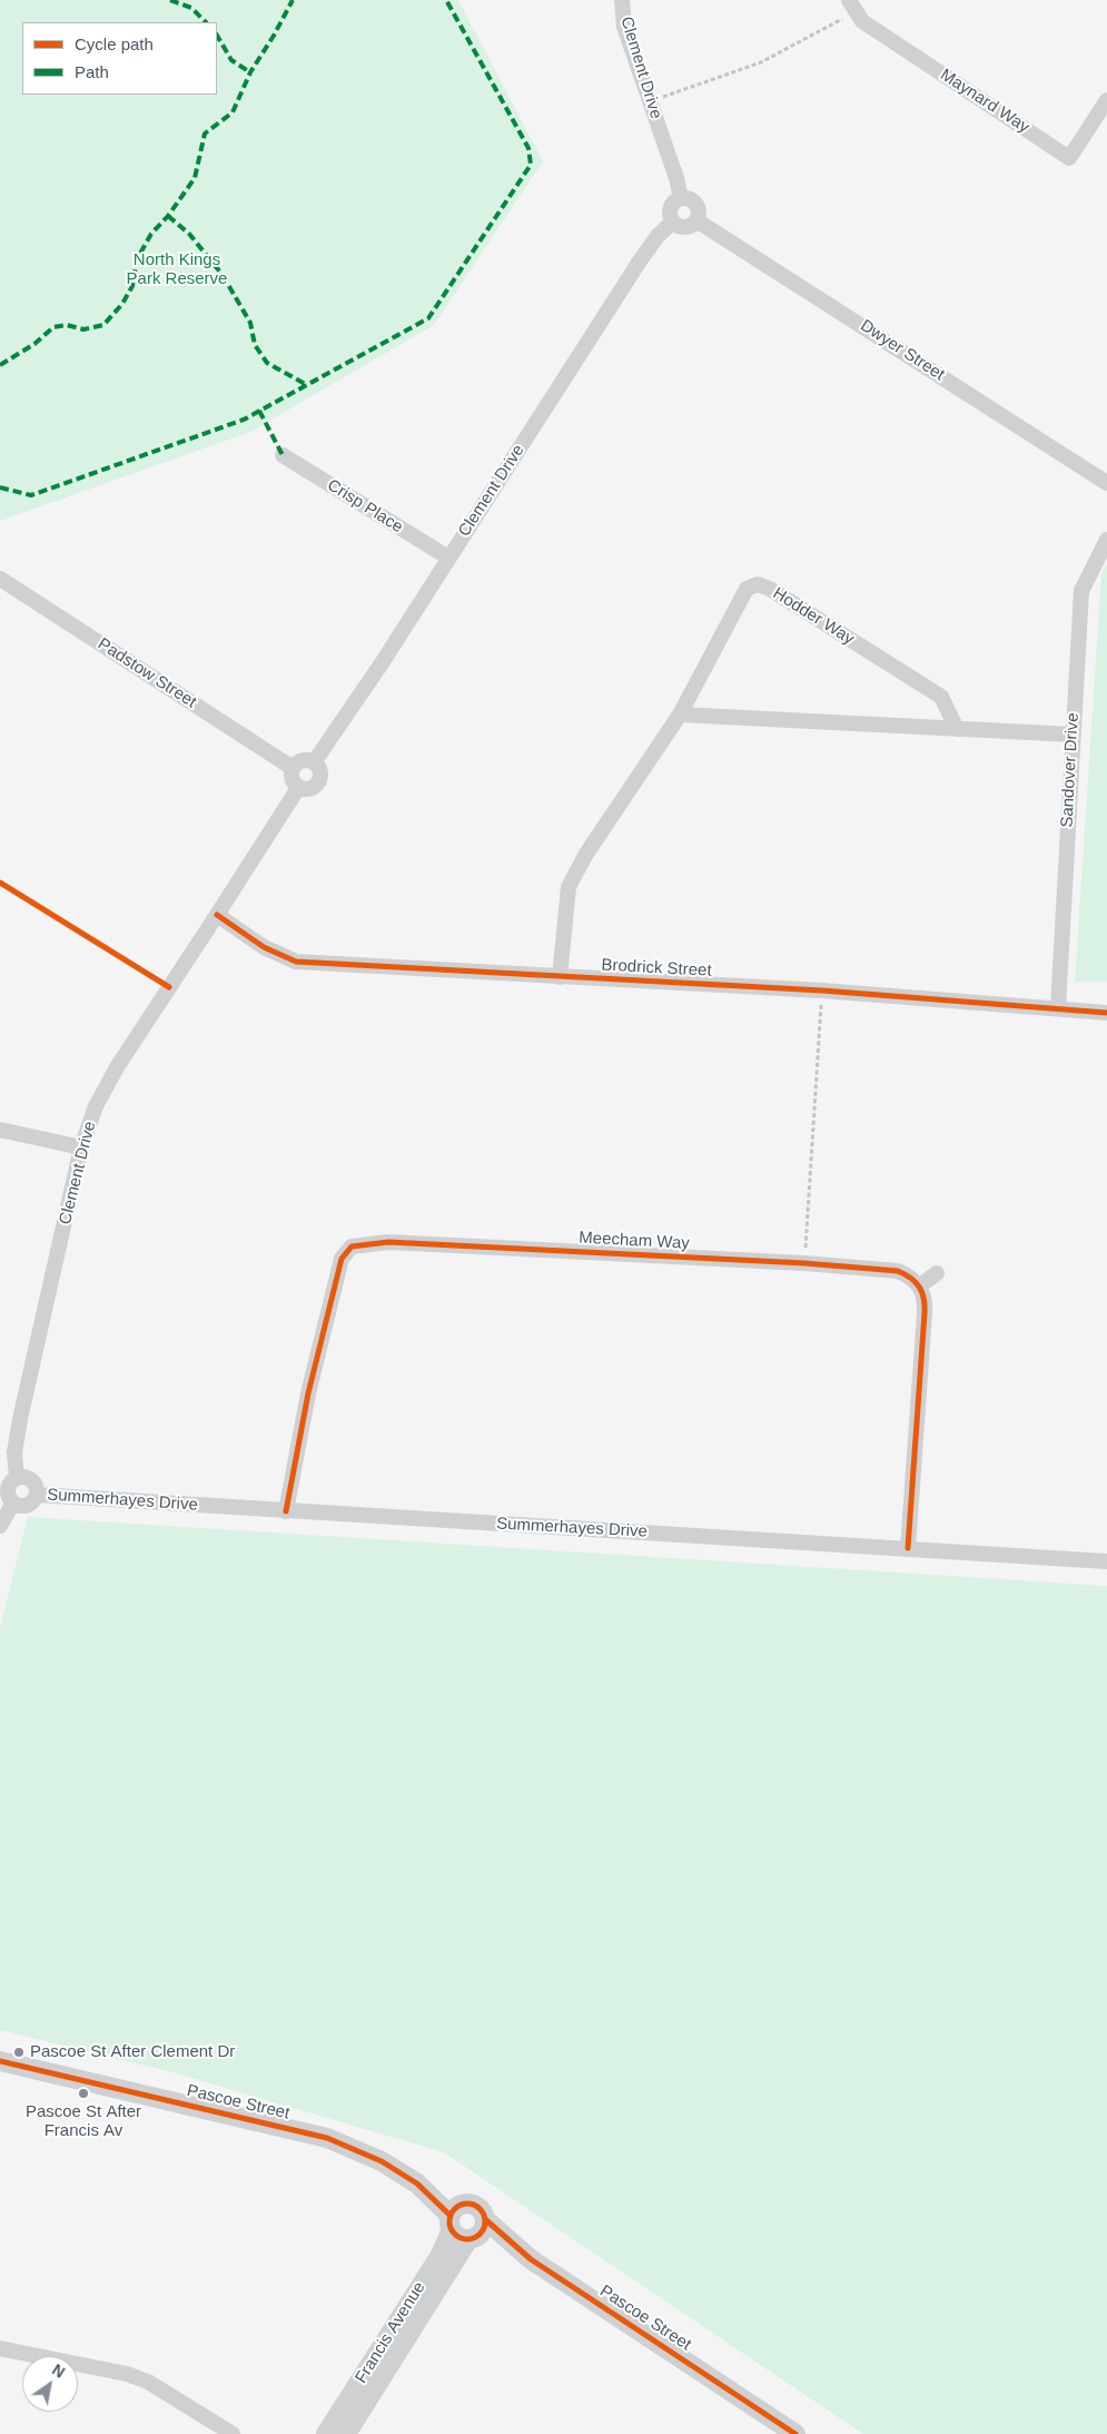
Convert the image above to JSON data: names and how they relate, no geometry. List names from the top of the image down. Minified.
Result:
{"streets":{"street":["Clement Drive","Maynard Way","Dwyer Street","Crisp Place","Hodder Way","Padstow Street","Sandover Drive","Brodrick Street","Meecham Way","Summerhayes Drive","Pascoe Street","Francis Avenue"]},"crossings":[["Clement Drive","Dwyer Street"],["Clement Drive","Crisp Place"],["Clement Drive","Padstow Street"],["Clement Drive","Brodrick Street"],["Clement Drive","Summerhayes Drive"],["Hodder Way","Brodrick Street"],["Sandover Drive","Brodrick Street"],["Meecham Way","Summerhayes Drive"],["Pascoe Street","Francis Avenue"]],"parks":["North Kings Park Reserve"],"places":["Pascoe St After Clement Dr","Pascoe St After Francis Av"],"legend":["Cycle path","Path"],"north":"top right"}
